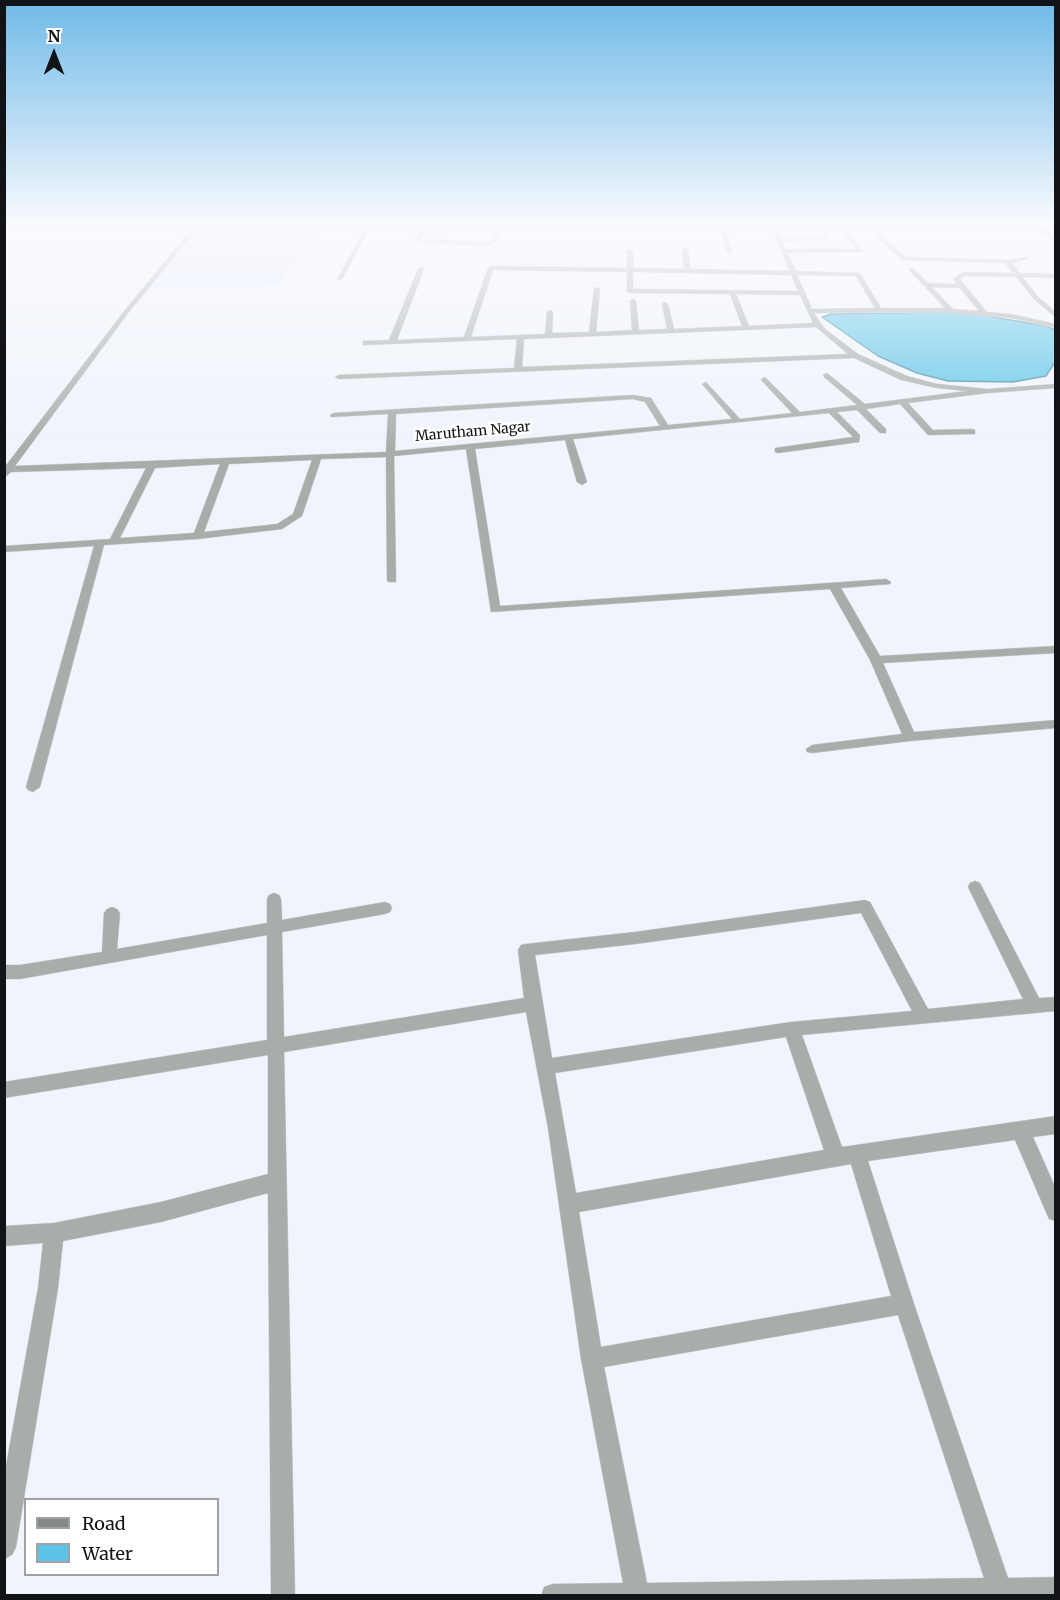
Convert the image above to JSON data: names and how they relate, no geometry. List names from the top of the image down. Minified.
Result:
{"streets":{"street":["Marutham Nagar"]},"legend":["Road","Water"],"north":"top"}
